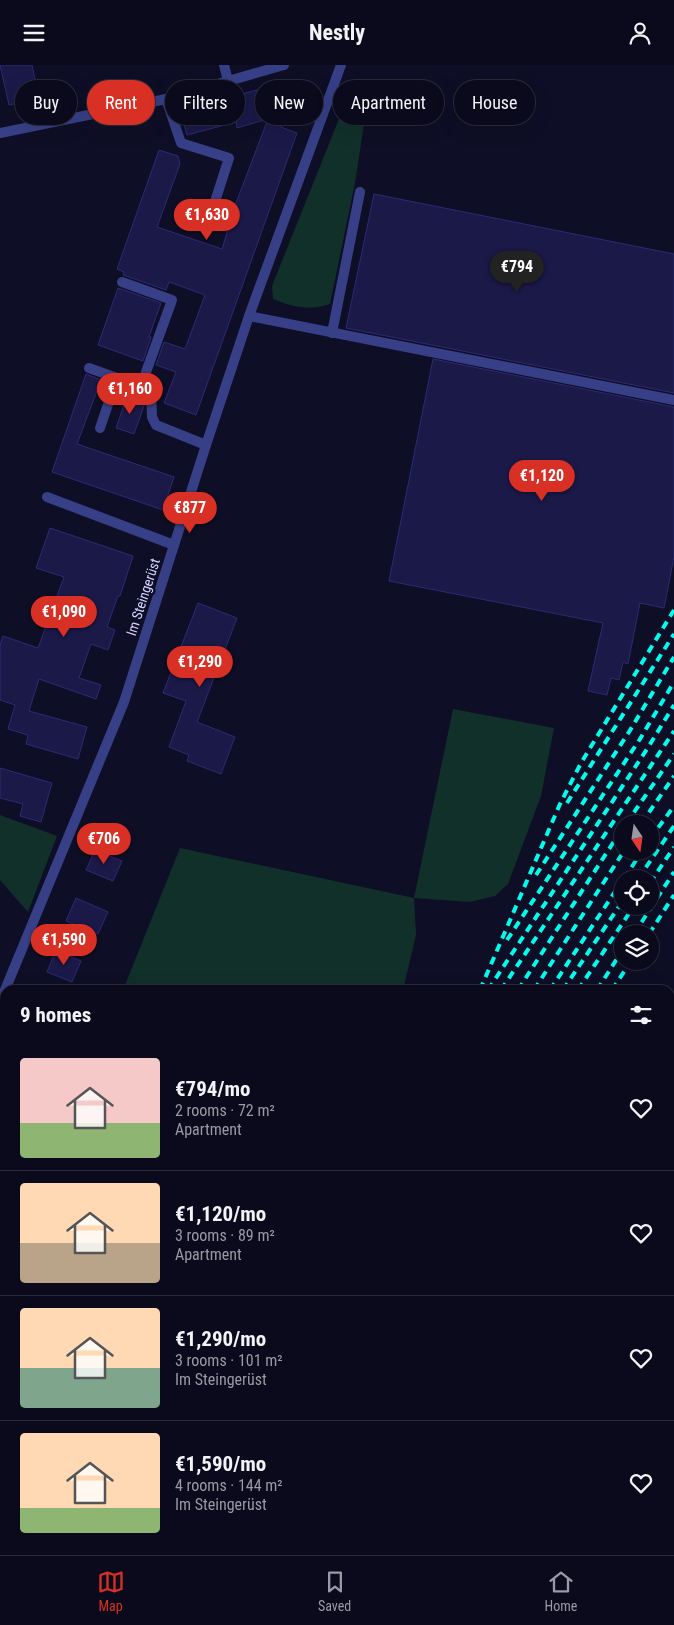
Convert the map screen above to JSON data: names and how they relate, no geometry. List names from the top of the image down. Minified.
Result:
{"streets":{"street":["Im Steingerüst"]},"north":"bottom","page":{"header":"Nestly","chip":["Buy","Rent","Filters","New","Apartment","House"],"price":["€1,630","€794","€1,160","€1,120","€877","€1,090","€1,290","€706","€1,590"],"heading":"9 homes","list":[{"name":"€794/mo","note":"2 rooms · 72 m² · Apartment"},{"name":"€1,120/mo","note":"3 rooms · 89 m² · Apartment"},{"name":"€1,290/mo","note":"3 rooms · 101 m² · Im Steingerüst"},{"name":"€1,590/mo","note":"4 rooms · 144 m² · Im Steingerüst"}],"tabs":["Map","Saved","Home"]}}
